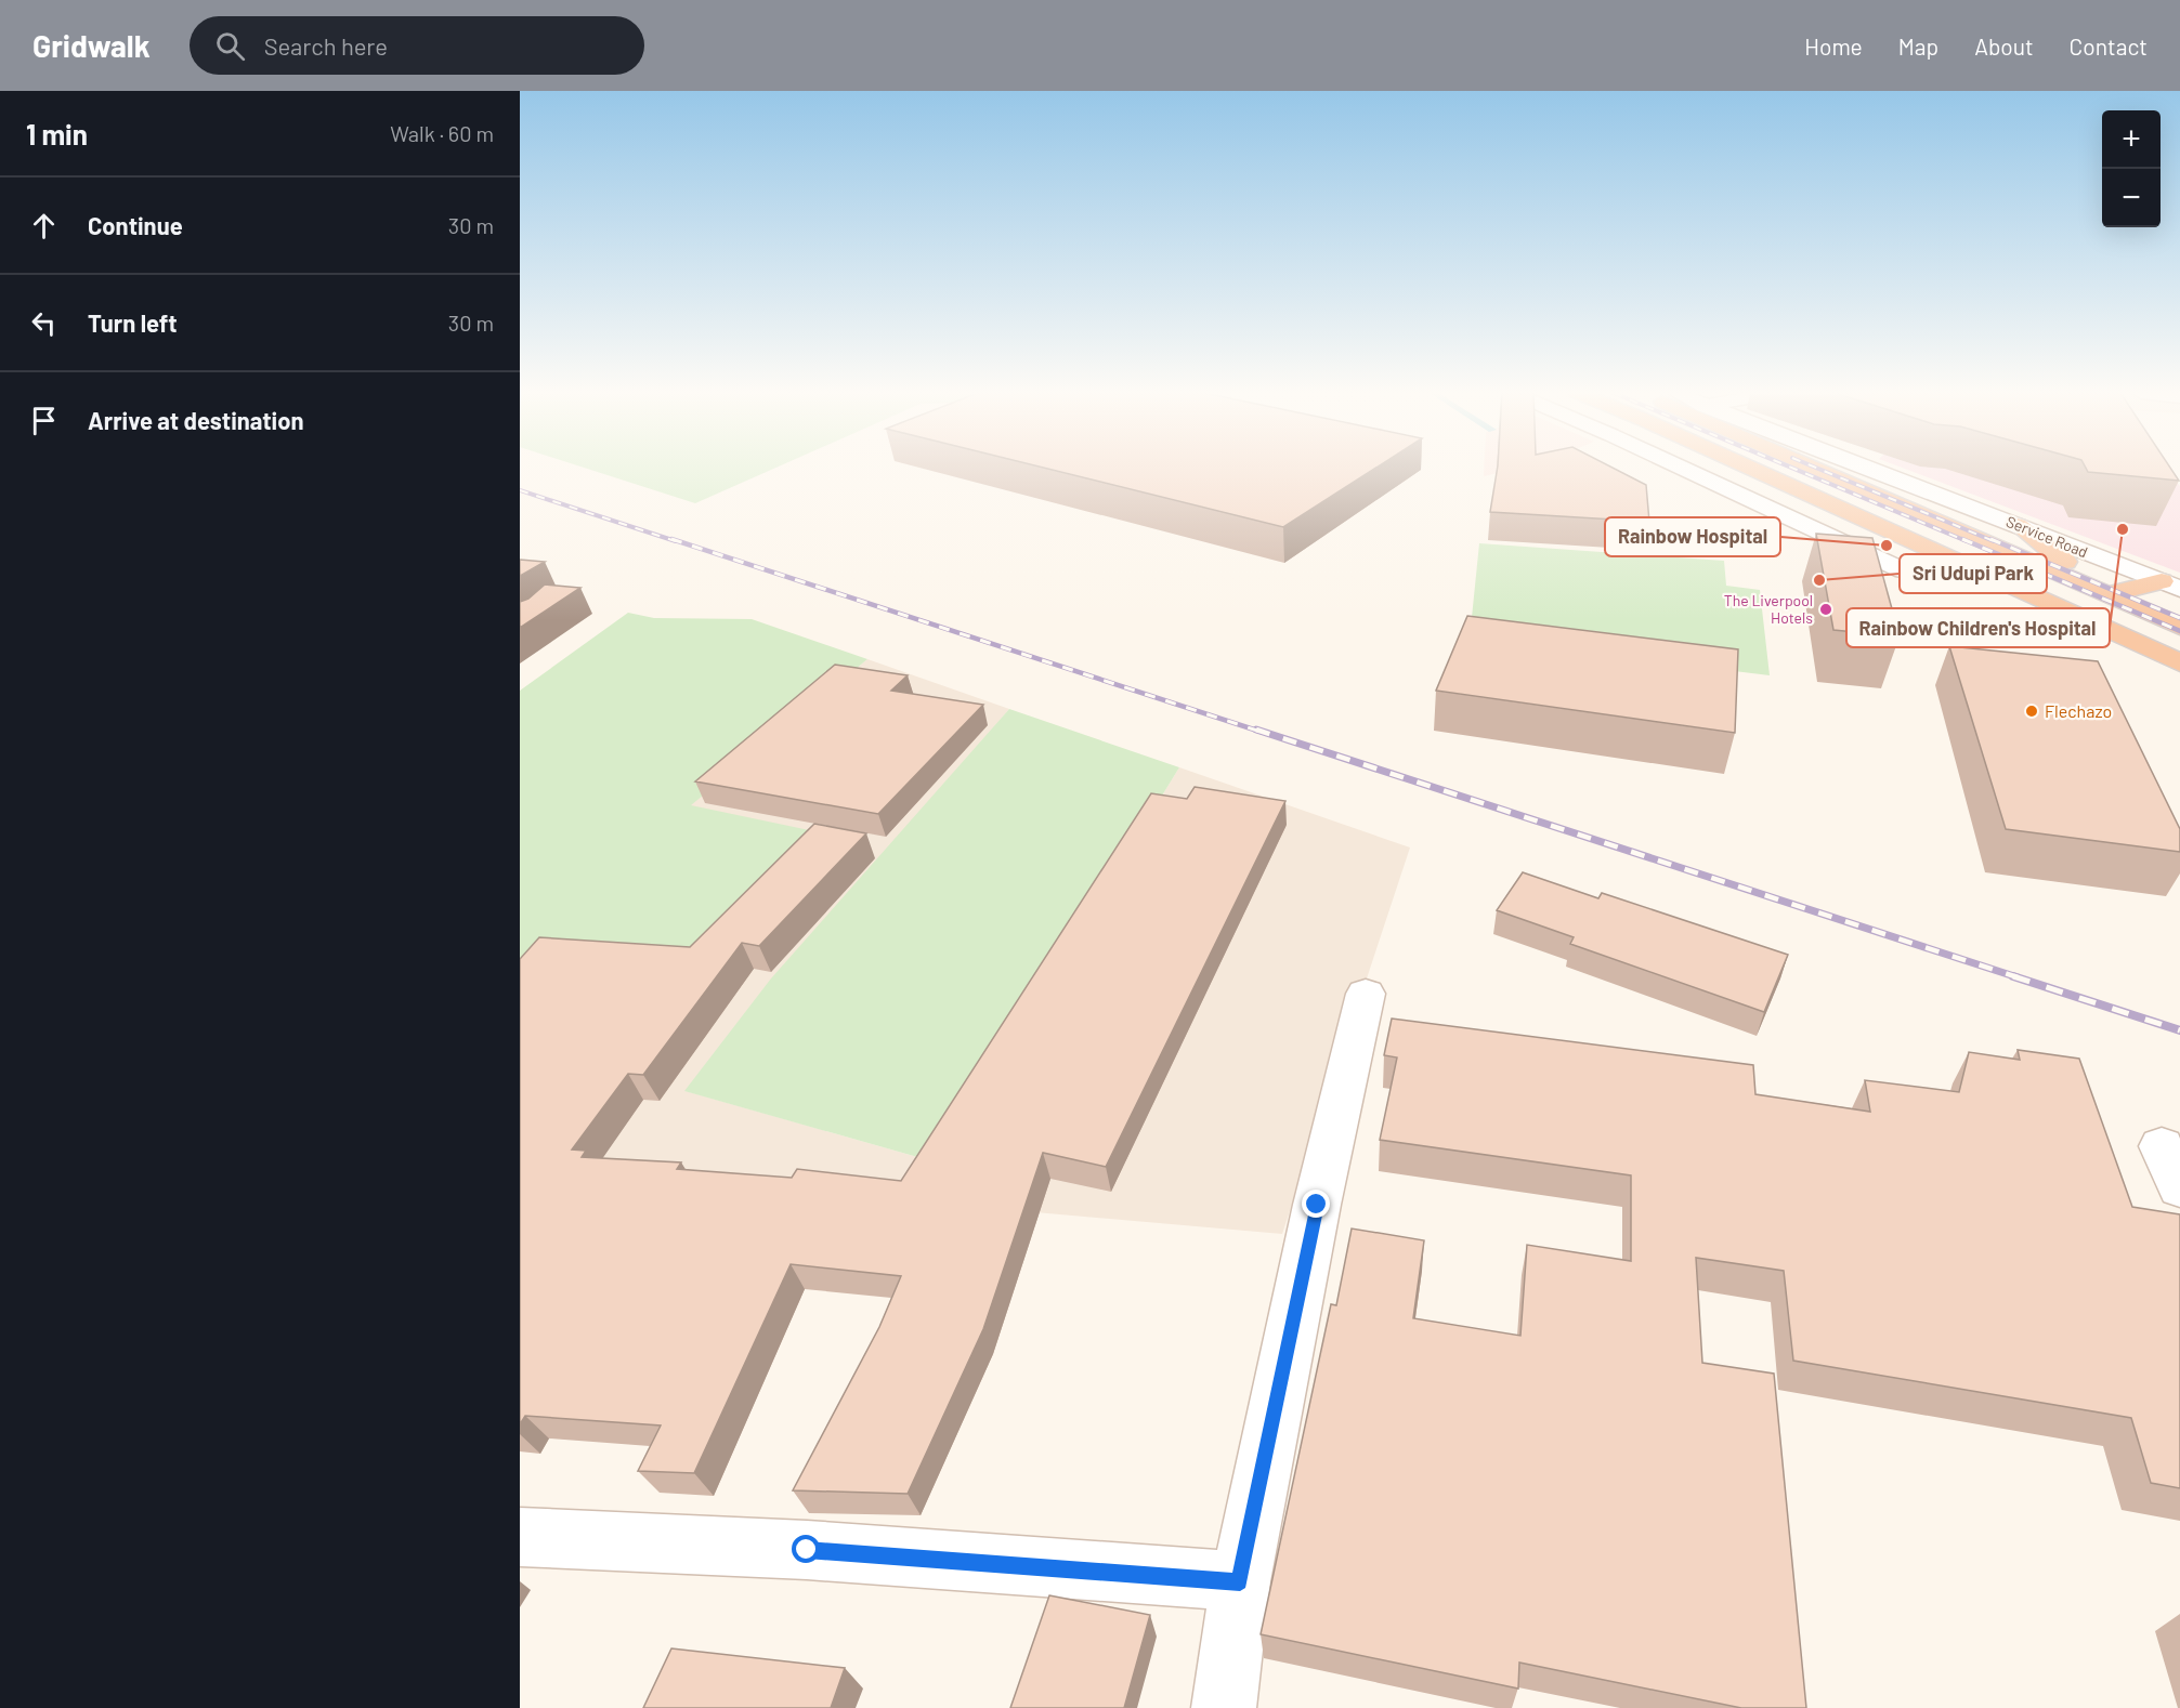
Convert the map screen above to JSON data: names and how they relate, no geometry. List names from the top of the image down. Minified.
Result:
{"streets":{"street":["Service Road"]},"places":["Rainbow Children's Hospital","Rainbow Hospital","Sri Udupi Park","The Liverpool Hotels","Flechazo"],"page":{"header":"Gridwalk","search":"Search here","nav":["Home","Map","About","Contact"],"heading":["1 min","Walk · 60 m"],"map_buttons":["+","−"],"list":[["Continue","30 m"],["Turn left","30 m"],"Arrive at destination"]}}
